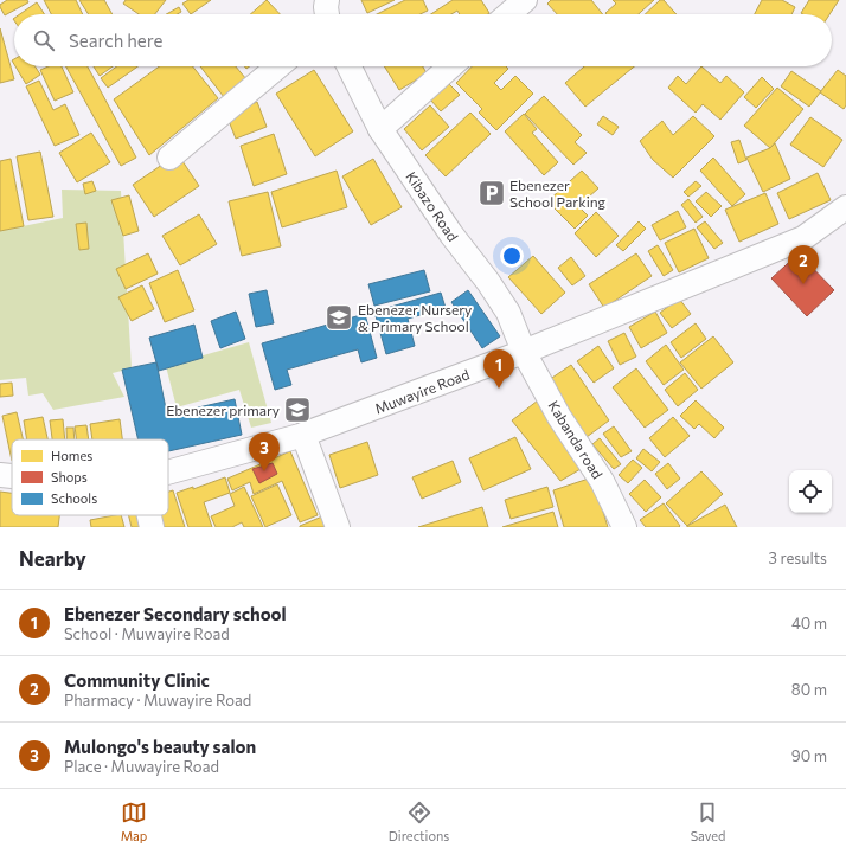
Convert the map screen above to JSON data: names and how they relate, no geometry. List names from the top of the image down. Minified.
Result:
{"streets":{"street":["Kibazo Road","Muwayire Road","Kabanda road"]},"crossings":[["Kibazo Road","Muwayire Road"],["Kibazo Road","Kabanda road"],["Muwayire Road","Kabanda road"]],"places":{"parking":["Ebenezer School Parking"],"school or university":["Ebenezer Nursery & Primary School","Ebenezer primary"]},"legend":["Homes","Shops","Schools"],"page":{"search":"Search here","pins":["2","1","3"],"heading":["Nearby","3 results"],"list":[{"mark":"1","name":"Ebenezer Secondary school","note":"School · Muwayire Road","value":"40 m"},{"mark":"2","name":"Community Clinic","note":"Pharmacy · Muwayire Road","value":"80 m"},{"mark":"3","name":"Mulongo's beauty salon","note":"Place · Muwayire Road","value":"90 m"}],"nav":["Map","Directions","Saved"]}}
